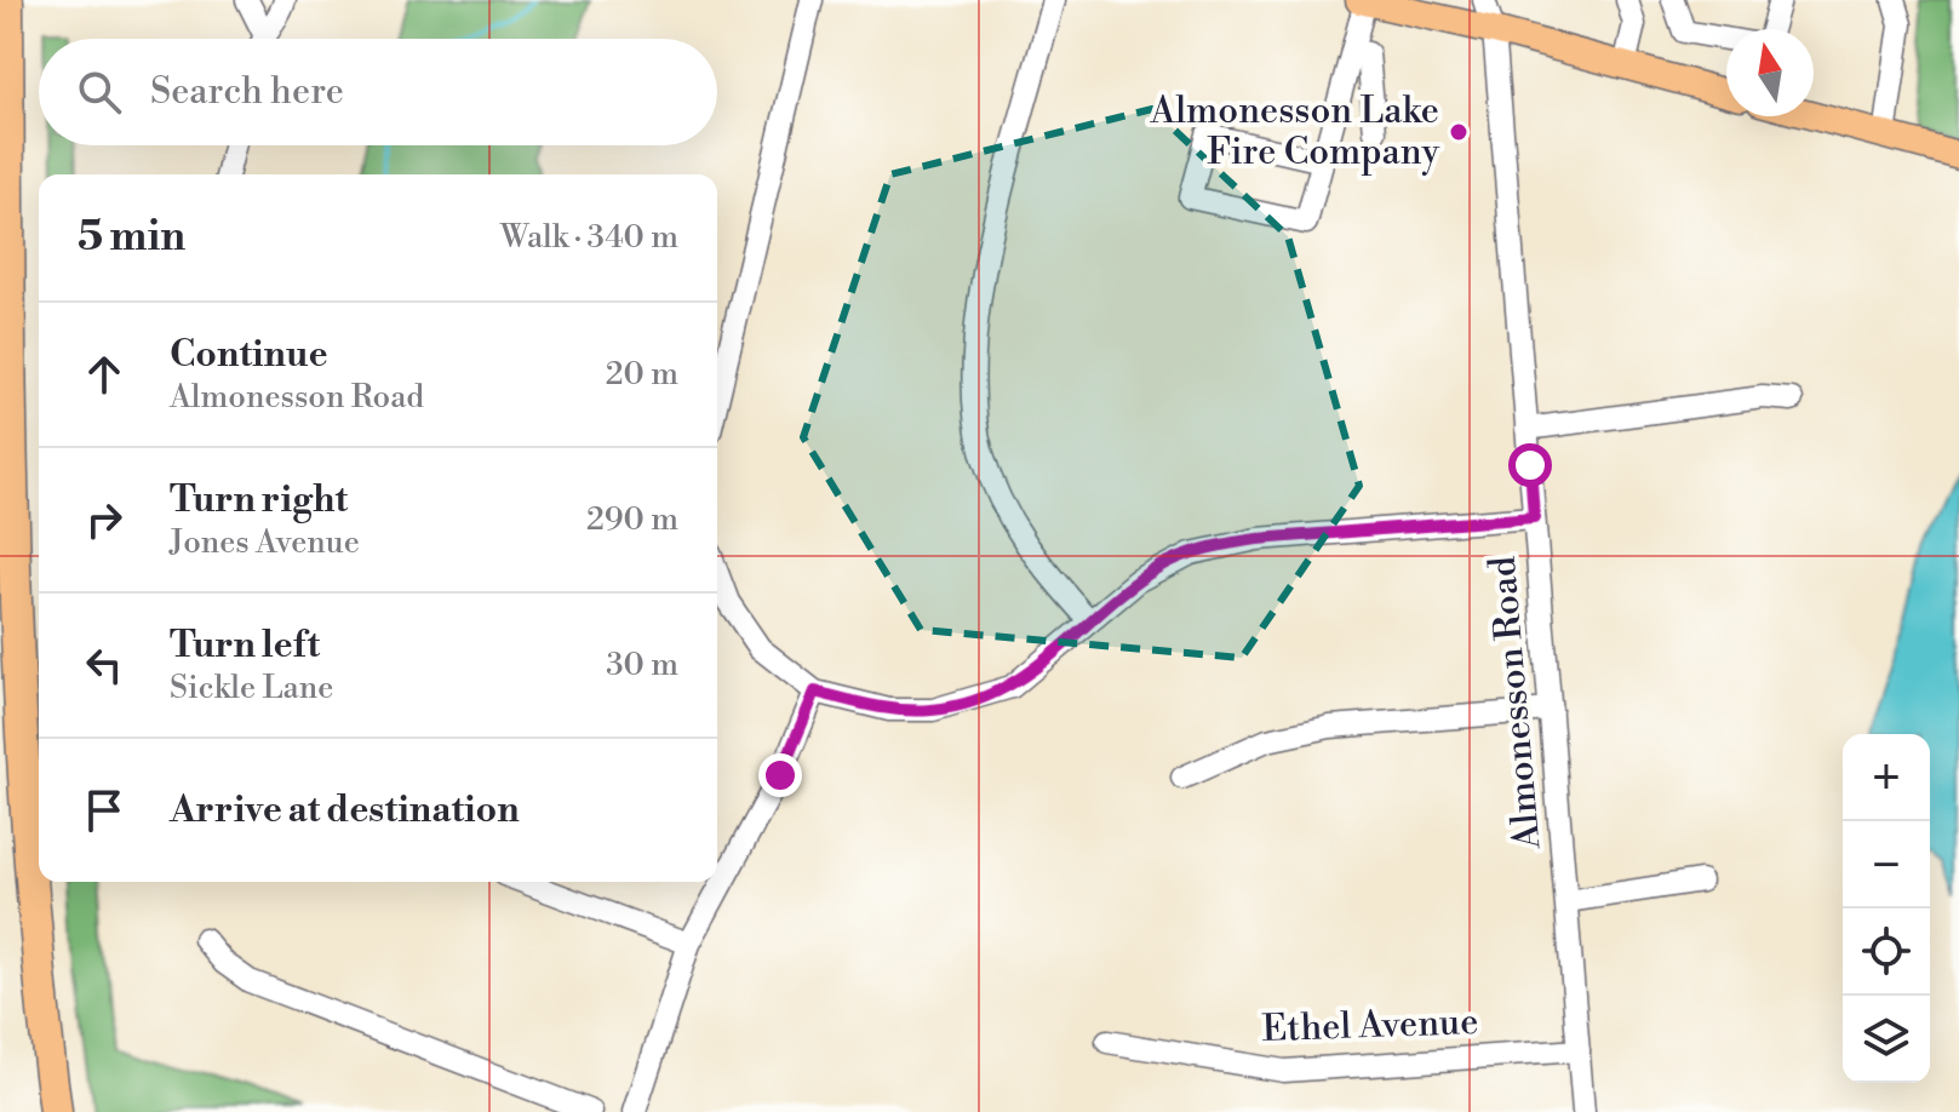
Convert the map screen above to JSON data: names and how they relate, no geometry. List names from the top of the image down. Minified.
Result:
{"streets":{"street":["Almonesson Road","Ethel Avenue"]},"crossings":[["Almonesson Road","Ethel Avenue"]],"places":["Almonesson Lake Fire Company"],"north":"top","page":{"search":"Search here","heading":["5 min","Walk · 340 m"],"list":[["Continue","Almonesson Road","20 m"],["Turn right","Jones Avenue","290 m"],["Turn left","Sickle Lane","30 m"],"Arrive at destination"],"map_buttons":["+","−"]}}
